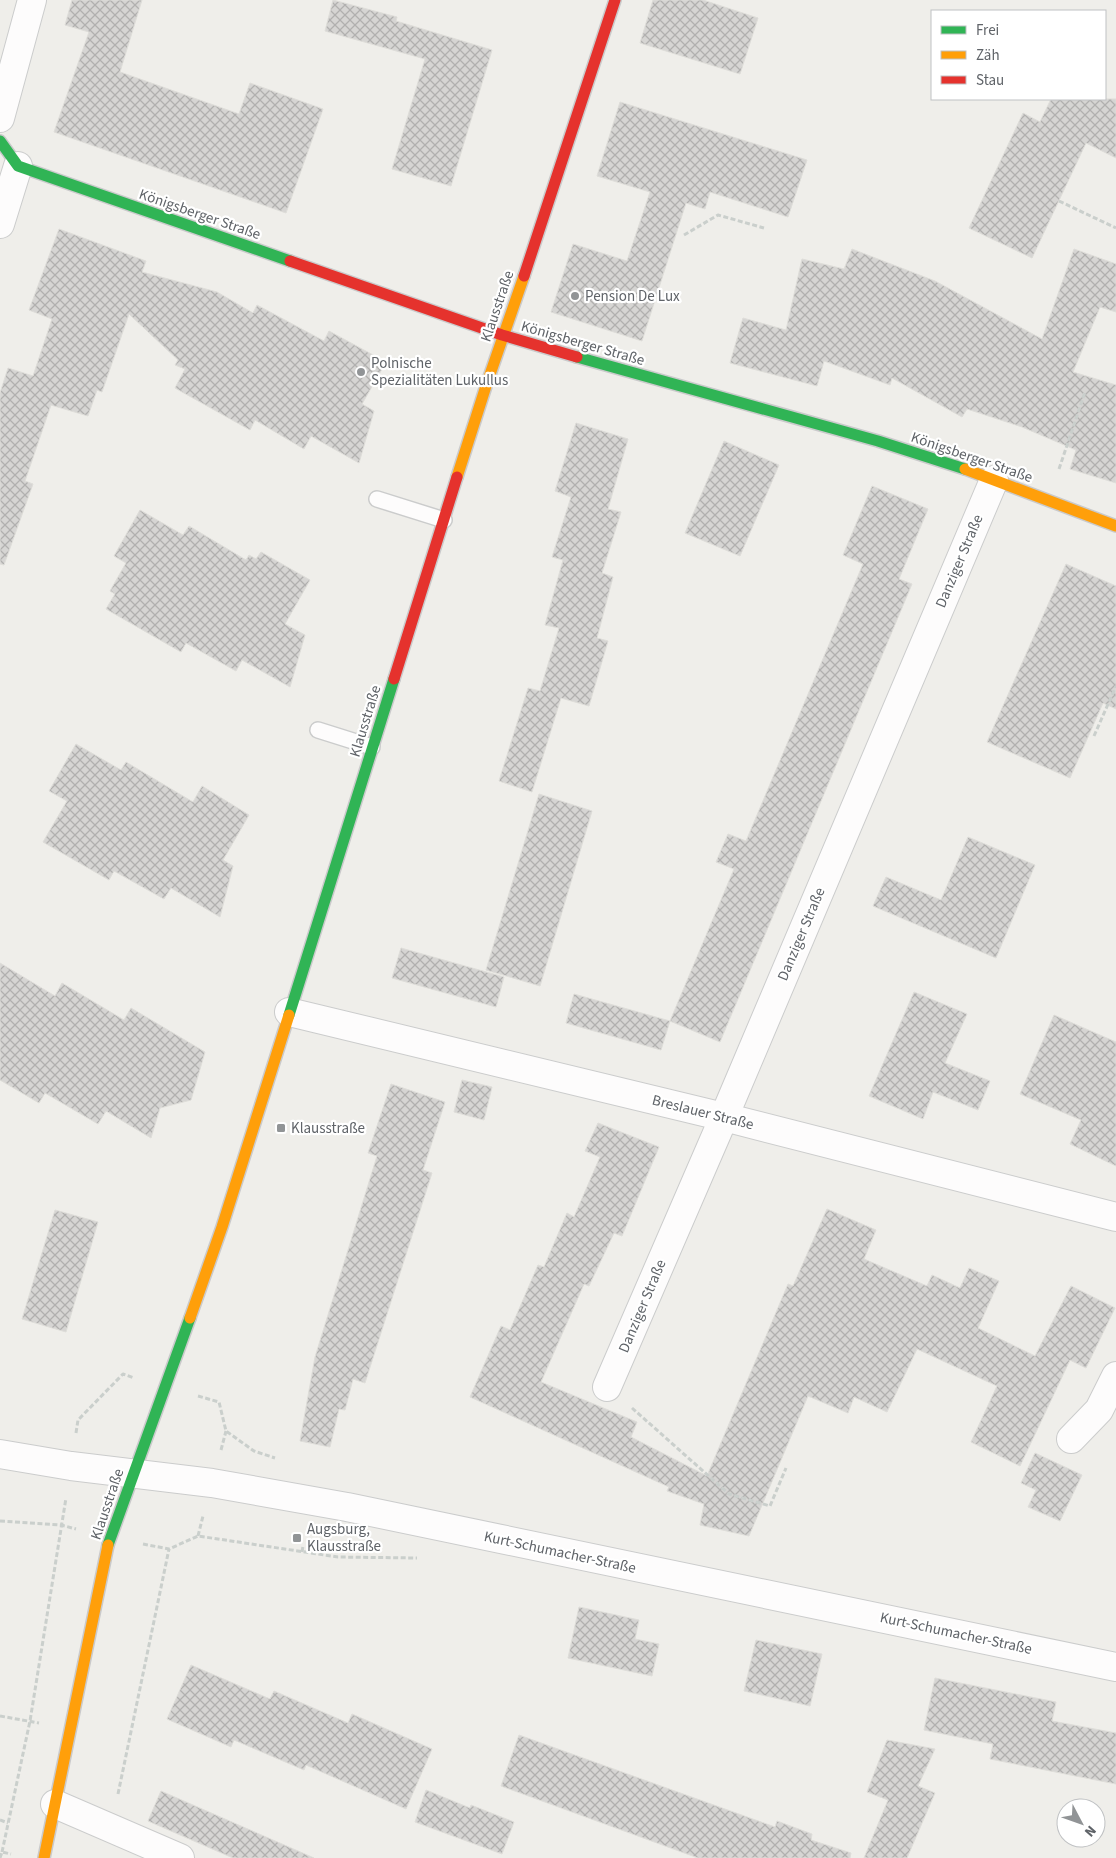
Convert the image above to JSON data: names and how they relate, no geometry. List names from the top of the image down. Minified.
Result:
{"streets":{"street":["Königsberger Straße","Klausstraße","Danziger Straße","Breslauer Straße","Kurt-Schumacher-Straße"]},"crossings":[["Königsberger Straße","Klausstraße"],["Königsberger Straße","Danziger Straße"],["Klausstraße","Breslauer Straße"],["Klausstraße","Kurt-Schumacher-Straße"],["Danziger Straße","Breslauer Straße"]],"places":{"other":["Pension De Lux","Polnische Spezialitäten Lukullus"],"transit":["Klausstraße","Augsburg, Klausstraße"]},"legend":["Frei","Zäh","Stau"],"north":"bottom right"}
